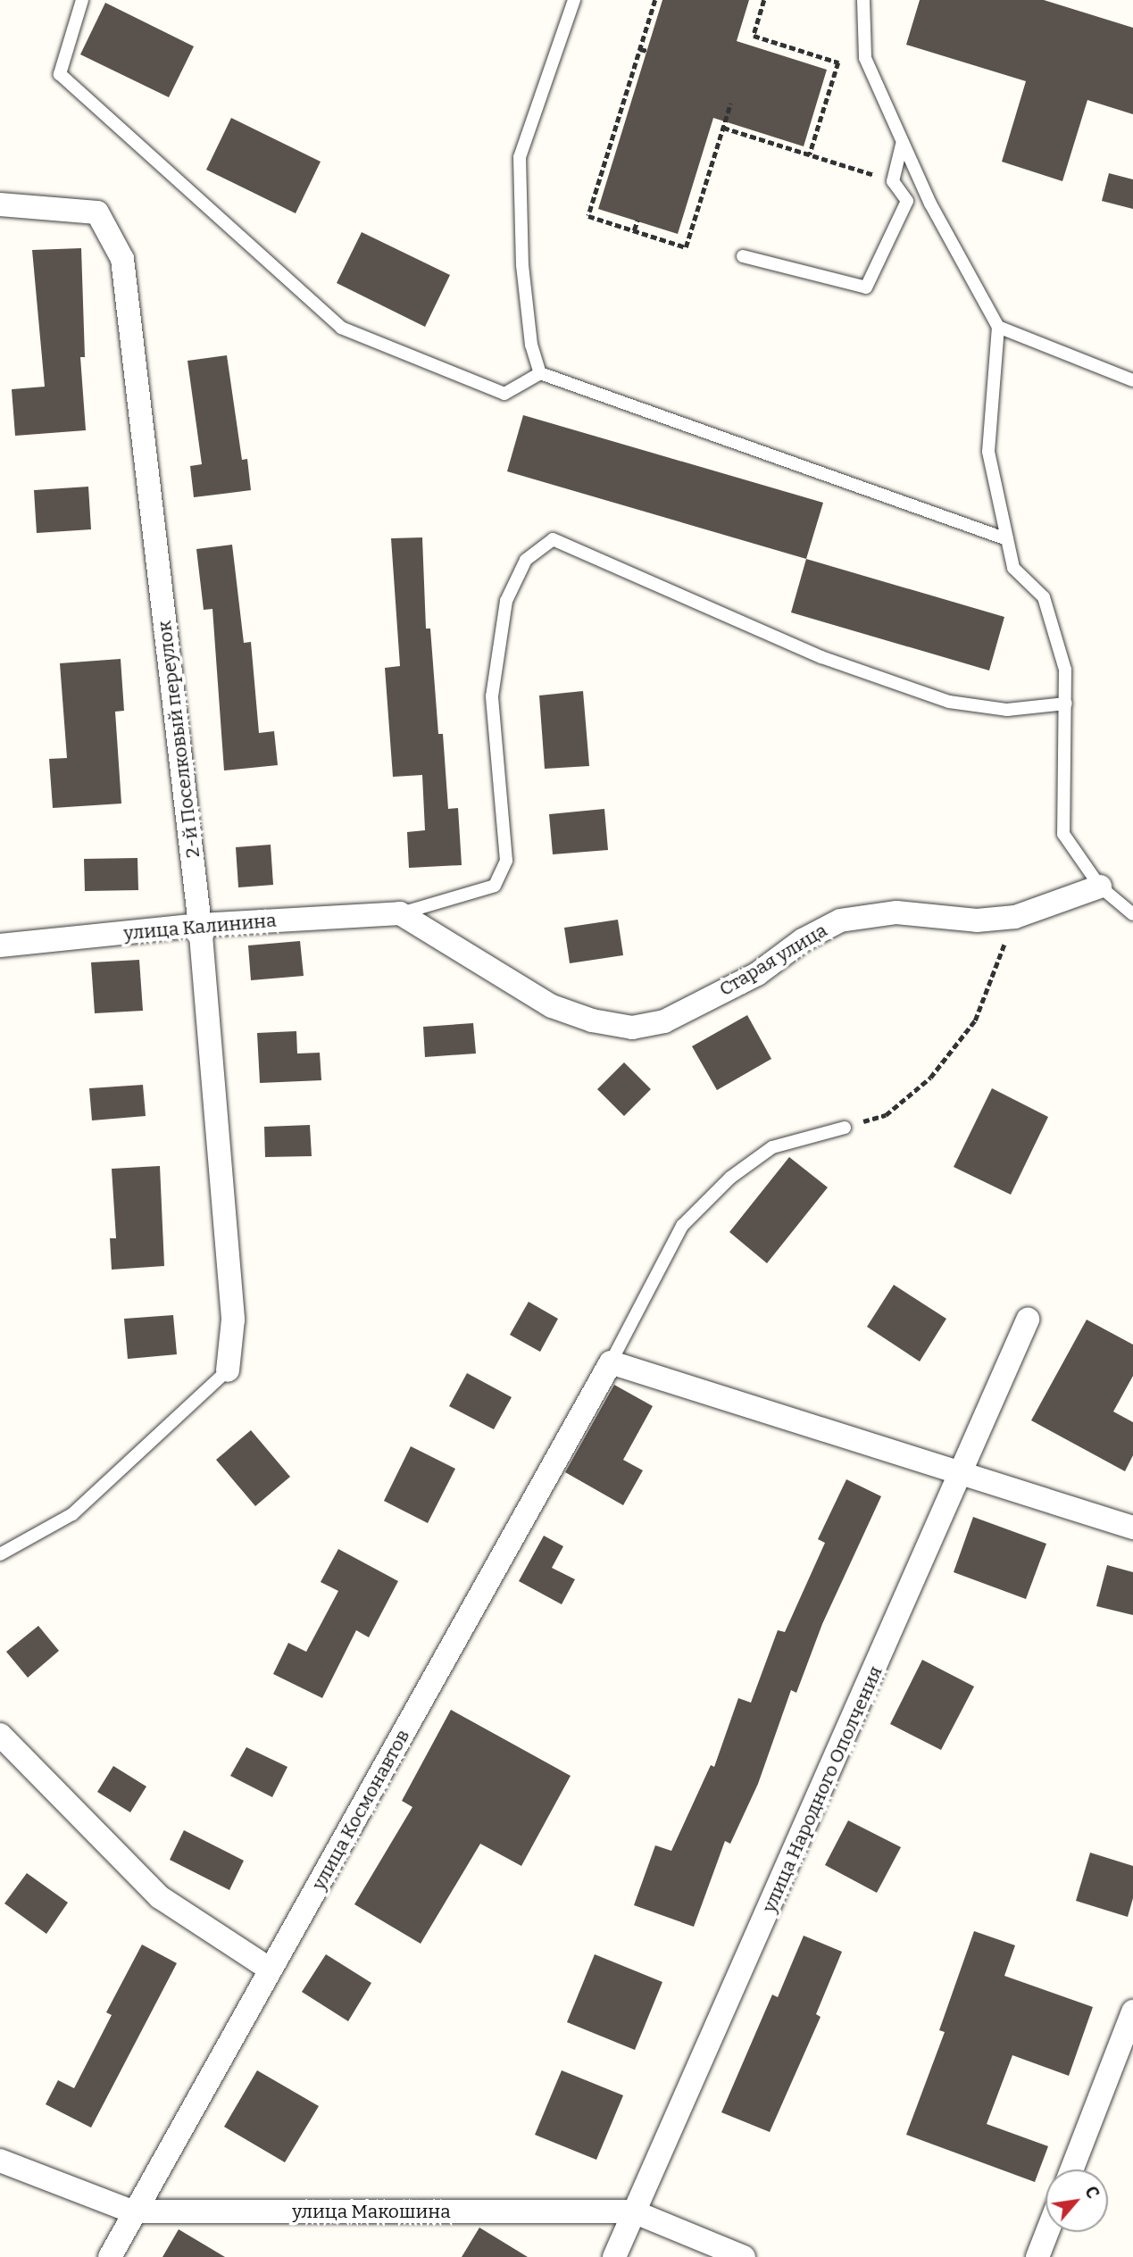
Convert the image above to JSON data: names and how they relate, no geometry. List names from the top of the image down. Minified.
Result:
{"streets":{"street":["2-й Поселковый переулок","улица Калинина","Старая улица","улица Народного Ополчения","улица Космонавтов","улица Макошина"]},"crossings":[["2-й Поселковый переулок","улица Калинина"],["улица Калинина","Старая улица"],["улица Народного Ополчения","улица Макошина"],["улица Космонавтов","улица Макошина"]],"north":"top right"}
